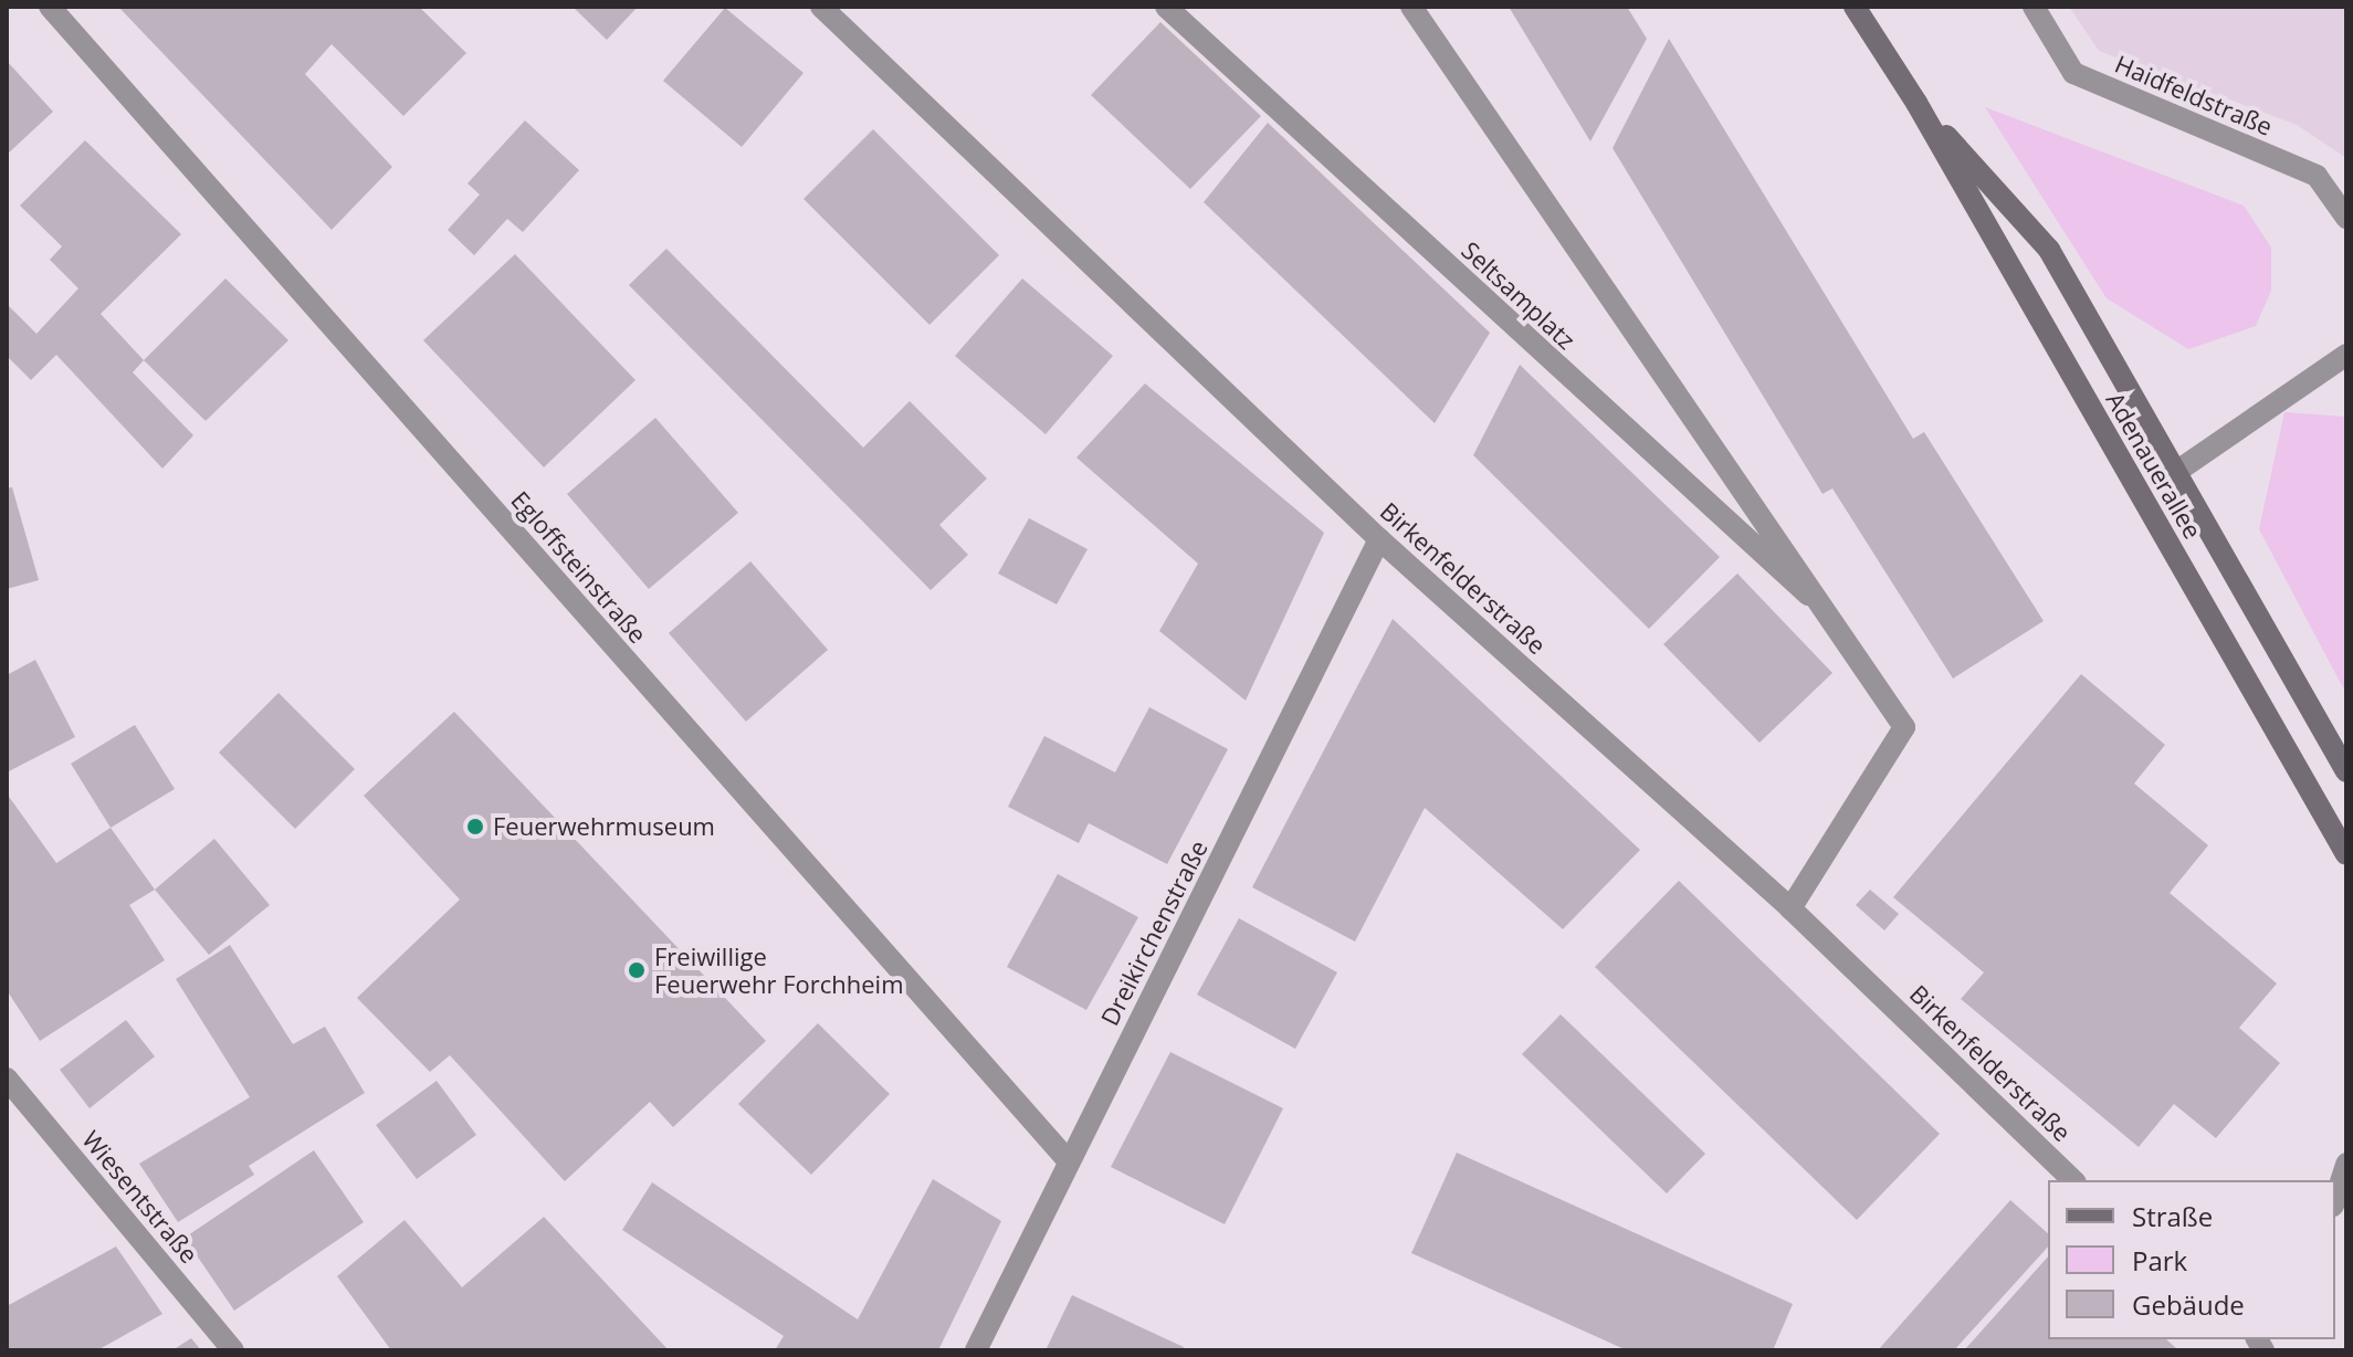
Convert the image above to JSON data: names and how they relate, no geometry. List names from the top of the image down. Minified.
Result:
{"streets":{"main road":["Adenauerallee"],"street":["Haidfeldstraße","Seltsamplatz","Egloffsteinstraße","Birkenfelderstraße","Dreikirchenstraße","Wiesentstraße"]},"crossings":[["Seltsamplatz","Birkenfelderstraße"],["Egloffsteinstraße","Dreikirchenstraße"],["Birkenfelderstraße","Dreikirchenstraße"]],"places":["Feuerwehrmuseum","Freiwillige Feuerwehr Forchheim"],"legend":["Straße","Park","Gebäude"]}
